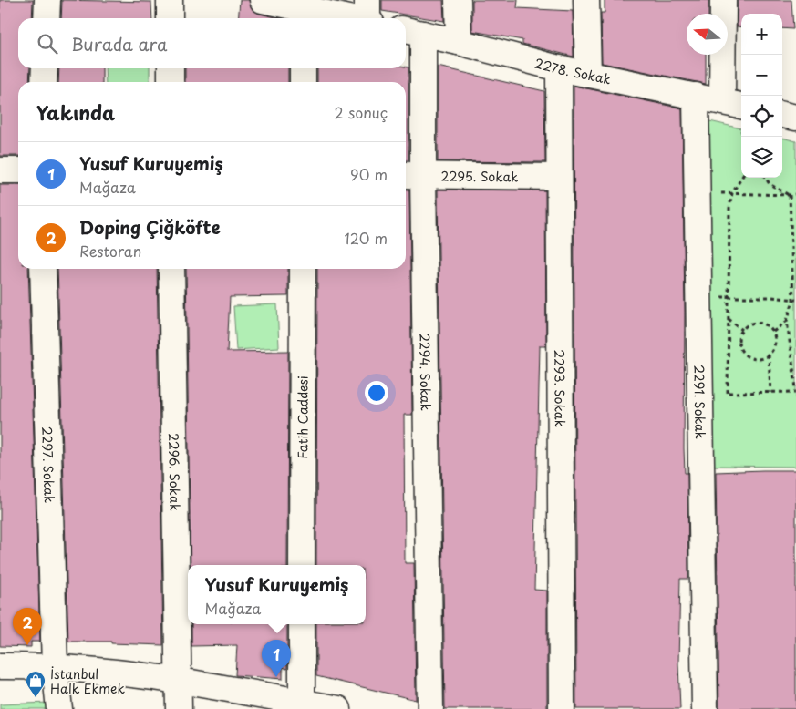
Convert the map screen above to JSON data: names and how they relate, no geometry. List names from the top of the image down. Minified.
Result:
{"streets":{"street":["2278. Sokak","2295. Sokak","2294. Sokak","2293. Sokak","2291. Sokak","Fatih Caddesi","2297. Sokak","2296. Sokak"]},"crossings":[["2278. Sokak","2294. Sokak"],["2278. Sokak","2293. Sokak"],["2278. Sokak","2291. Sokak"],["2295. Sokak","2294. Sokak"],["2295. Sokak","2293. Sokak"]],"places":{"shop":["İstanbul Halk Ekmek"]},"north":"left","page":{"map_buttons":["+","−"],"search":"Burada ara","heading":["Yakında","2 sonuç"],"list":[{"mark":"1","name":"Yusuf Kuruyemiş","note":"Mağaza","value":"90 m"},{"mark":"2","name":"Doping Çiğköfte","note":"Restoran","value":"120 m"}],"popup":["Yusuf Kuruyemiş","Mağaza"],"pins":["2","1"]}}
